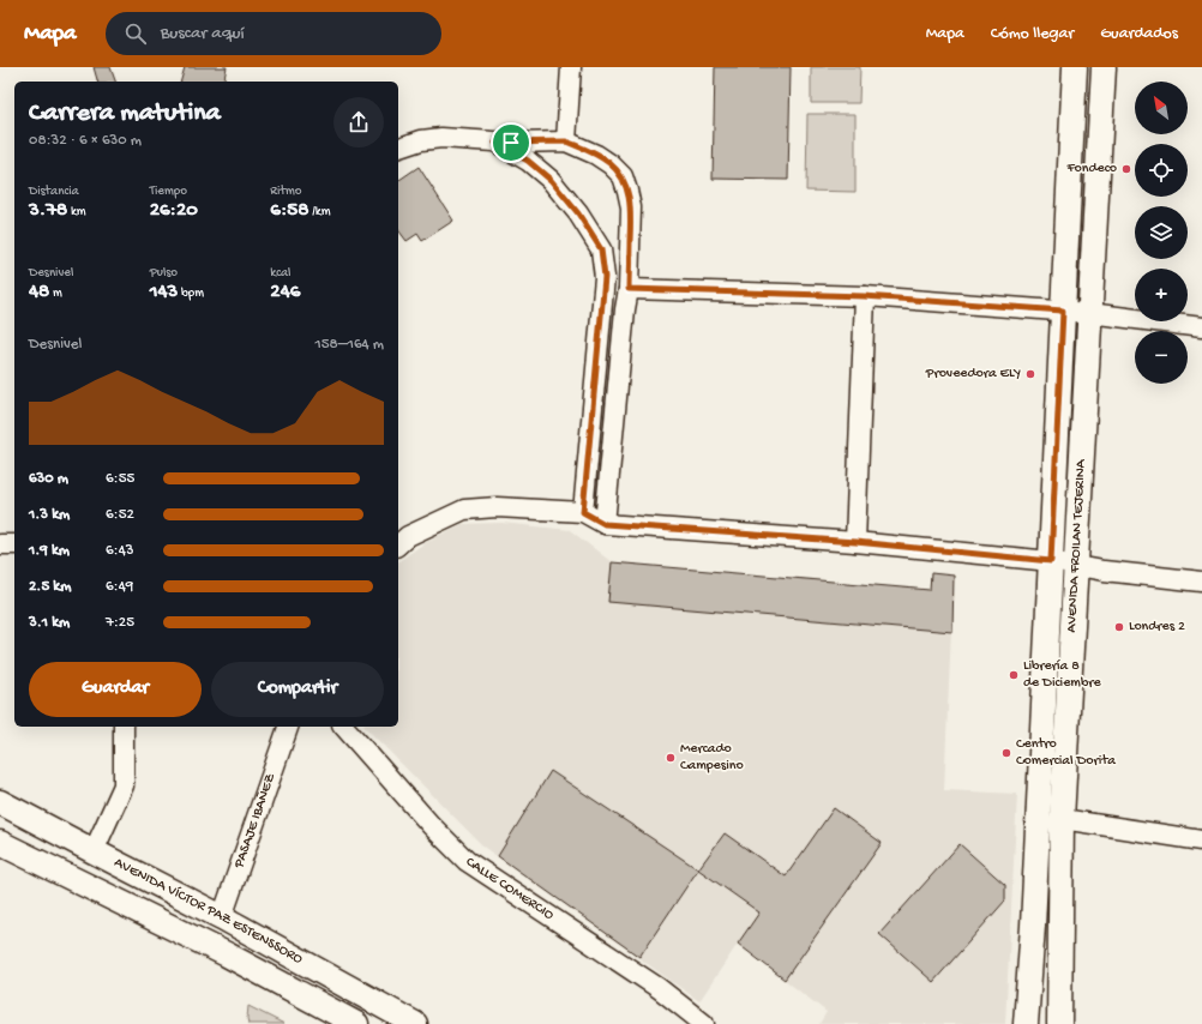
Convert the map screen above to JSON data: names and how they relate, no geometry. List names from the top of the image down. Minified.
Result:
{"streets":{"main road":["AVENIDA FROILAN TEJERINA","AVENIDA VÍCTOR PAZ ESTENSSORO"],"street":["PASAJE IBAÑEZ","CALLE COMERCIO"]},"crossings":[["PASAJE IBAÑEZ","AVENIDA VÍCTOR PAZ ESTENSSORO"]],"places":["Fondeco","Proveedora ELY","Londres 2","Librería 8 de Diciembre","Centro Comercial Dorita","Mercado Campesino"],"north":"top left","page":{"header":"Mapa","search":"Buscar aquí","nav":["Mapa","Cómo llegar","Guardados"],"map_buttons":["+","−"],"heading":["Carrera matutina","08:32 · 6 × 630 m"],"stats":[["Distancia","3.78 km"],["Tiempo","26:20"],["Ritmo","6:58 /km"],["Desnivel","48 m"],["Pulso","143 bpm"],["kcal","246"]],"chart":["Desnivel","158–164 m"],"list":[{"name":"630 m","note":"6:55"},{"name":"1.3 km","note":"6:52"},{"name":"1.9 km","note":"6:43"},{"name":"2.5 km","note":"6:49"},{"name":"3.1 km","note":"7:25"}],"buttons":["Guardar","Compartir"]}}
